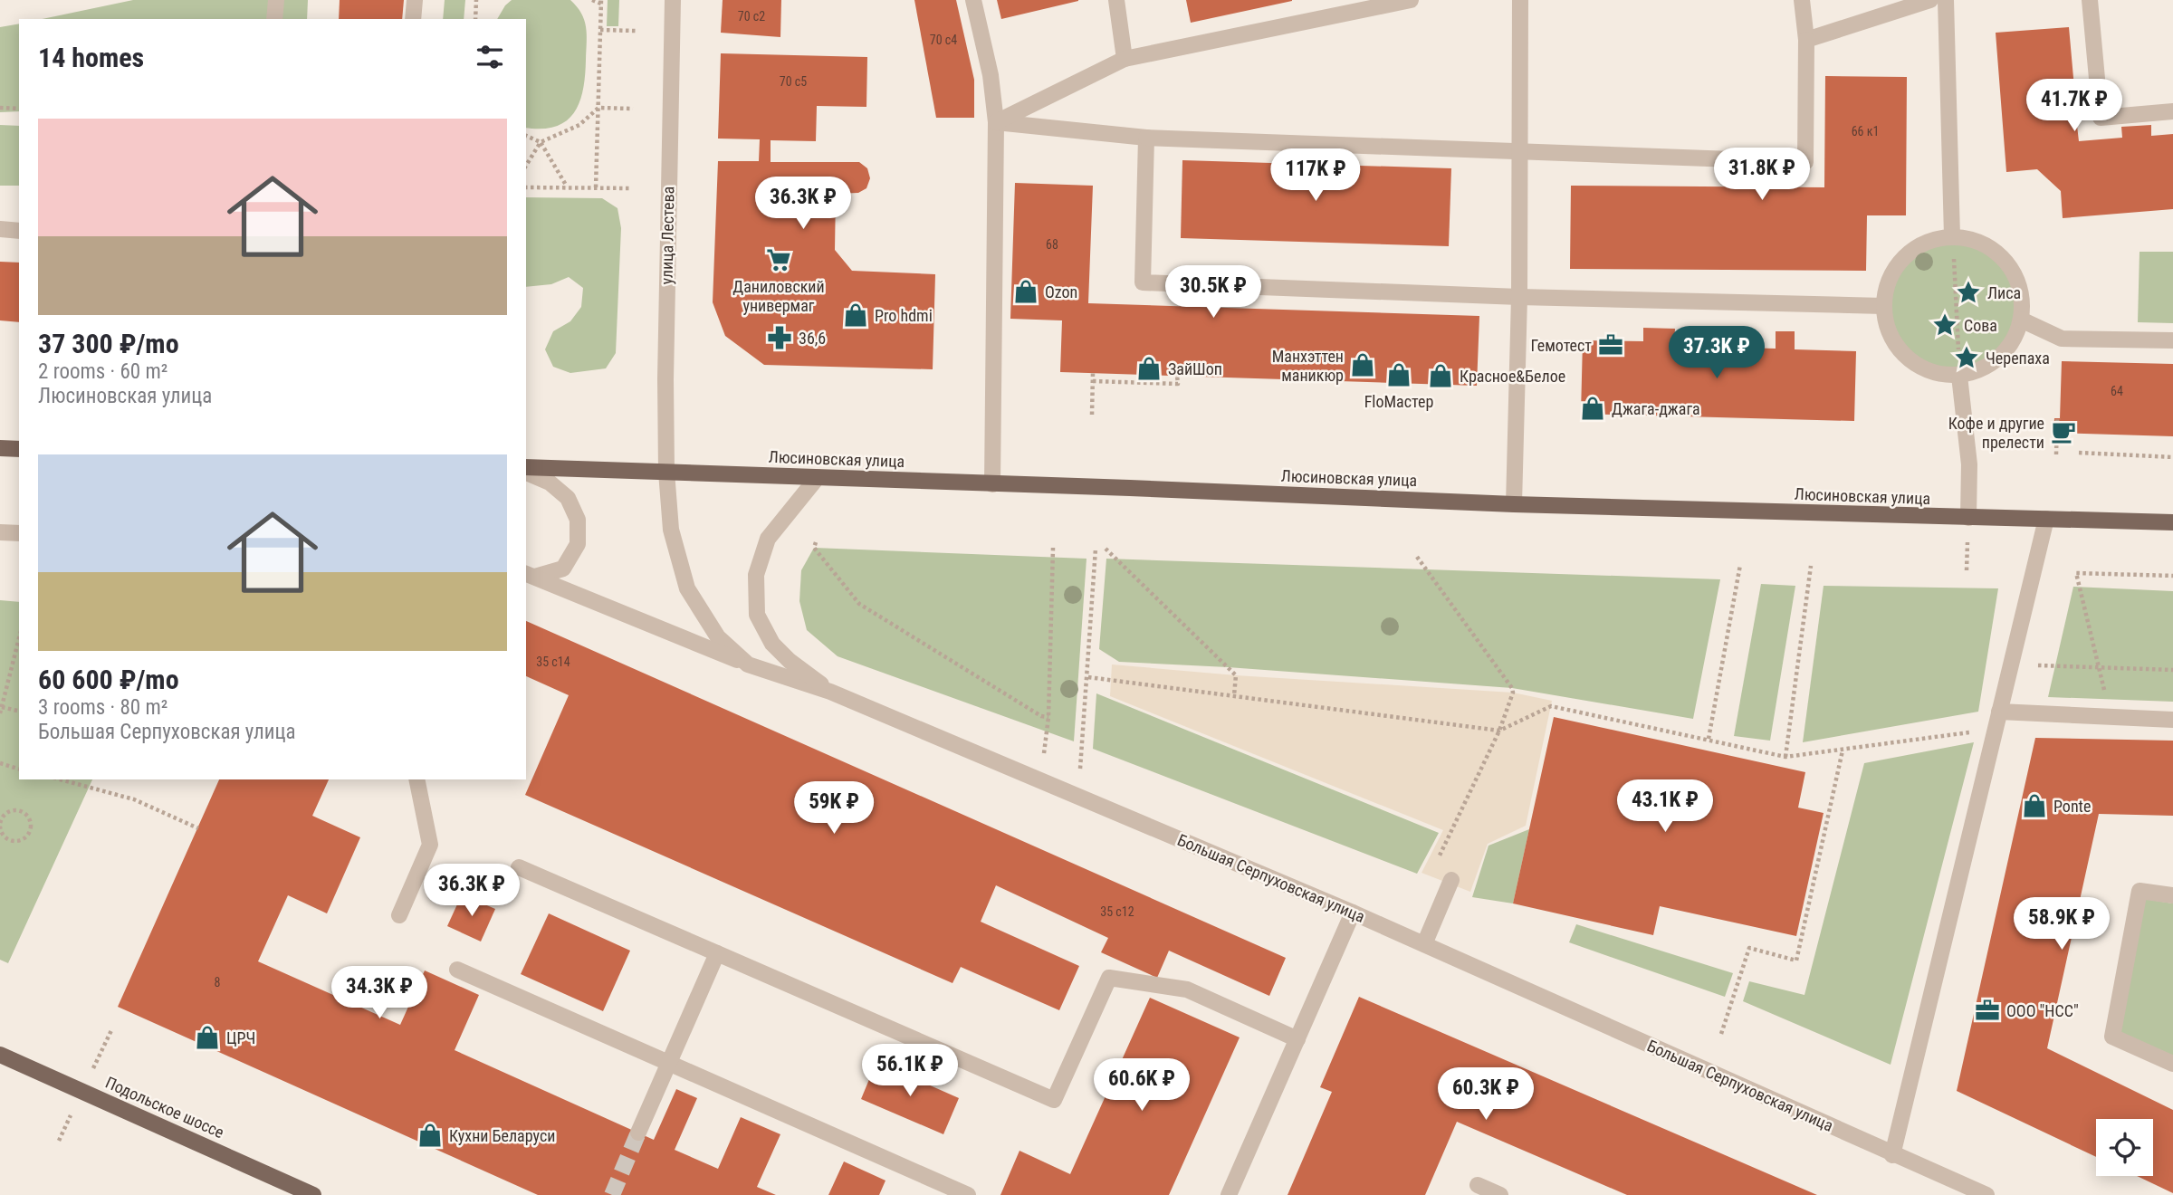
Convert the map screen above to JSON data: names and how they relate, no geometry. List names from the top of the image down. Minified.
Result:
{"streets":{"main road":["Люсиновская улица","Подольское шоссе"],"street":["улица Лестева","Большая Серпуховская улица"]},"crossings":[["улица Лестева","Люсиновская улица"],["улица Лестева","Большая Серпуховская улица"],["Люсиновская улица","Большая Серпуховская улица"]],"places":{"supermarket":["Даниловский универмаг"],"shop":["Ozon","Pro hdmi","Манхэттен маникюр","ЗайШоп","FloМастер","Красное&Белое","Джага-джага","Ponte","ЦРЧ","Кухни Беларуси"],"place":["Лиса","Сова","Черепаха"],"pharmacy":["36,6"],"office":["Гемотест","ООО \"НСС\""],"cafe":["Кофе и другие прелести"]},"house_numbers":["70 с2","70 с4","70 с5","66 к1","68","64","35 с14","35 с12","8"],"page":{"heading":"14 homes","price":["41.7K ₽","31.8K ₽","117K ₽","36.3K ₽","30.5K ₽","37.3K ₽","43.1K ₽","59K ₽","36.3K ₽","58.9K ₽","34.3K ₽","56.1K ₽","60.6K ₽","60.3K ₽"],"list":[{"name":"37 300 ₽/mo","note":"2 rooms · 60 m² · Люсиновская улица"},{"name":"60 600 ₽/mo","note":"3 rooms · 80 m² · Большая Серпуховская улица"}]}}
